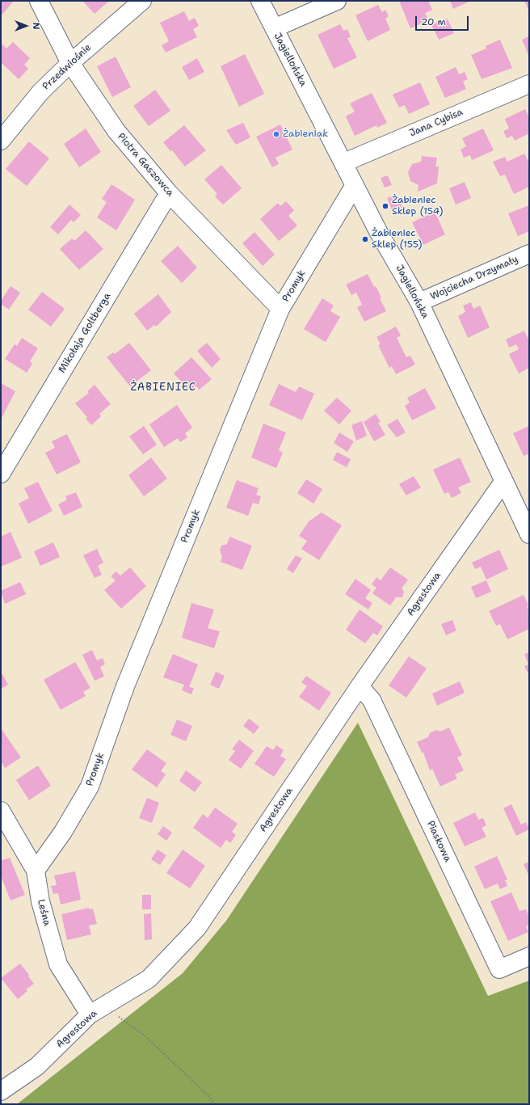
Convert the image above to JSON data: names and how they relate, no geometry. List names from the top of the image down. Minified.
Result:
{"streets":{"street":["Jagiellońska","Przedwiośnie","Jana Cybisa","Piotra Gaszowca","Wojciecha Drzymały","Promyk","Mikołaja Goltberga","Agrestowa","Piaskowa","Leśna"]},"crossings":[["Jagiellońska","Jana Cybisa"],["Jagiellońska","Wojciecha Drzymały"],["Jagiellońska","Promyk"],["Jagiellońska","Agrestowa"],["Przedwiośnie","Piotra Gaszowca"],["Piotra Gaszowca","Promyk"],["Piotra Gaszowca","Mikołaja Goltberga"],["Promyk","Leśna"],["Agrestowa","Piaskowa"],["Agrestowa","Leśna"]],"districts":["ŻABIENIEC"],"places":["Żabieniak","Żabieniec Sklep (154)","Żabieniec Sklep (155)"],"scale_bar":"20 m","north":"right"}
